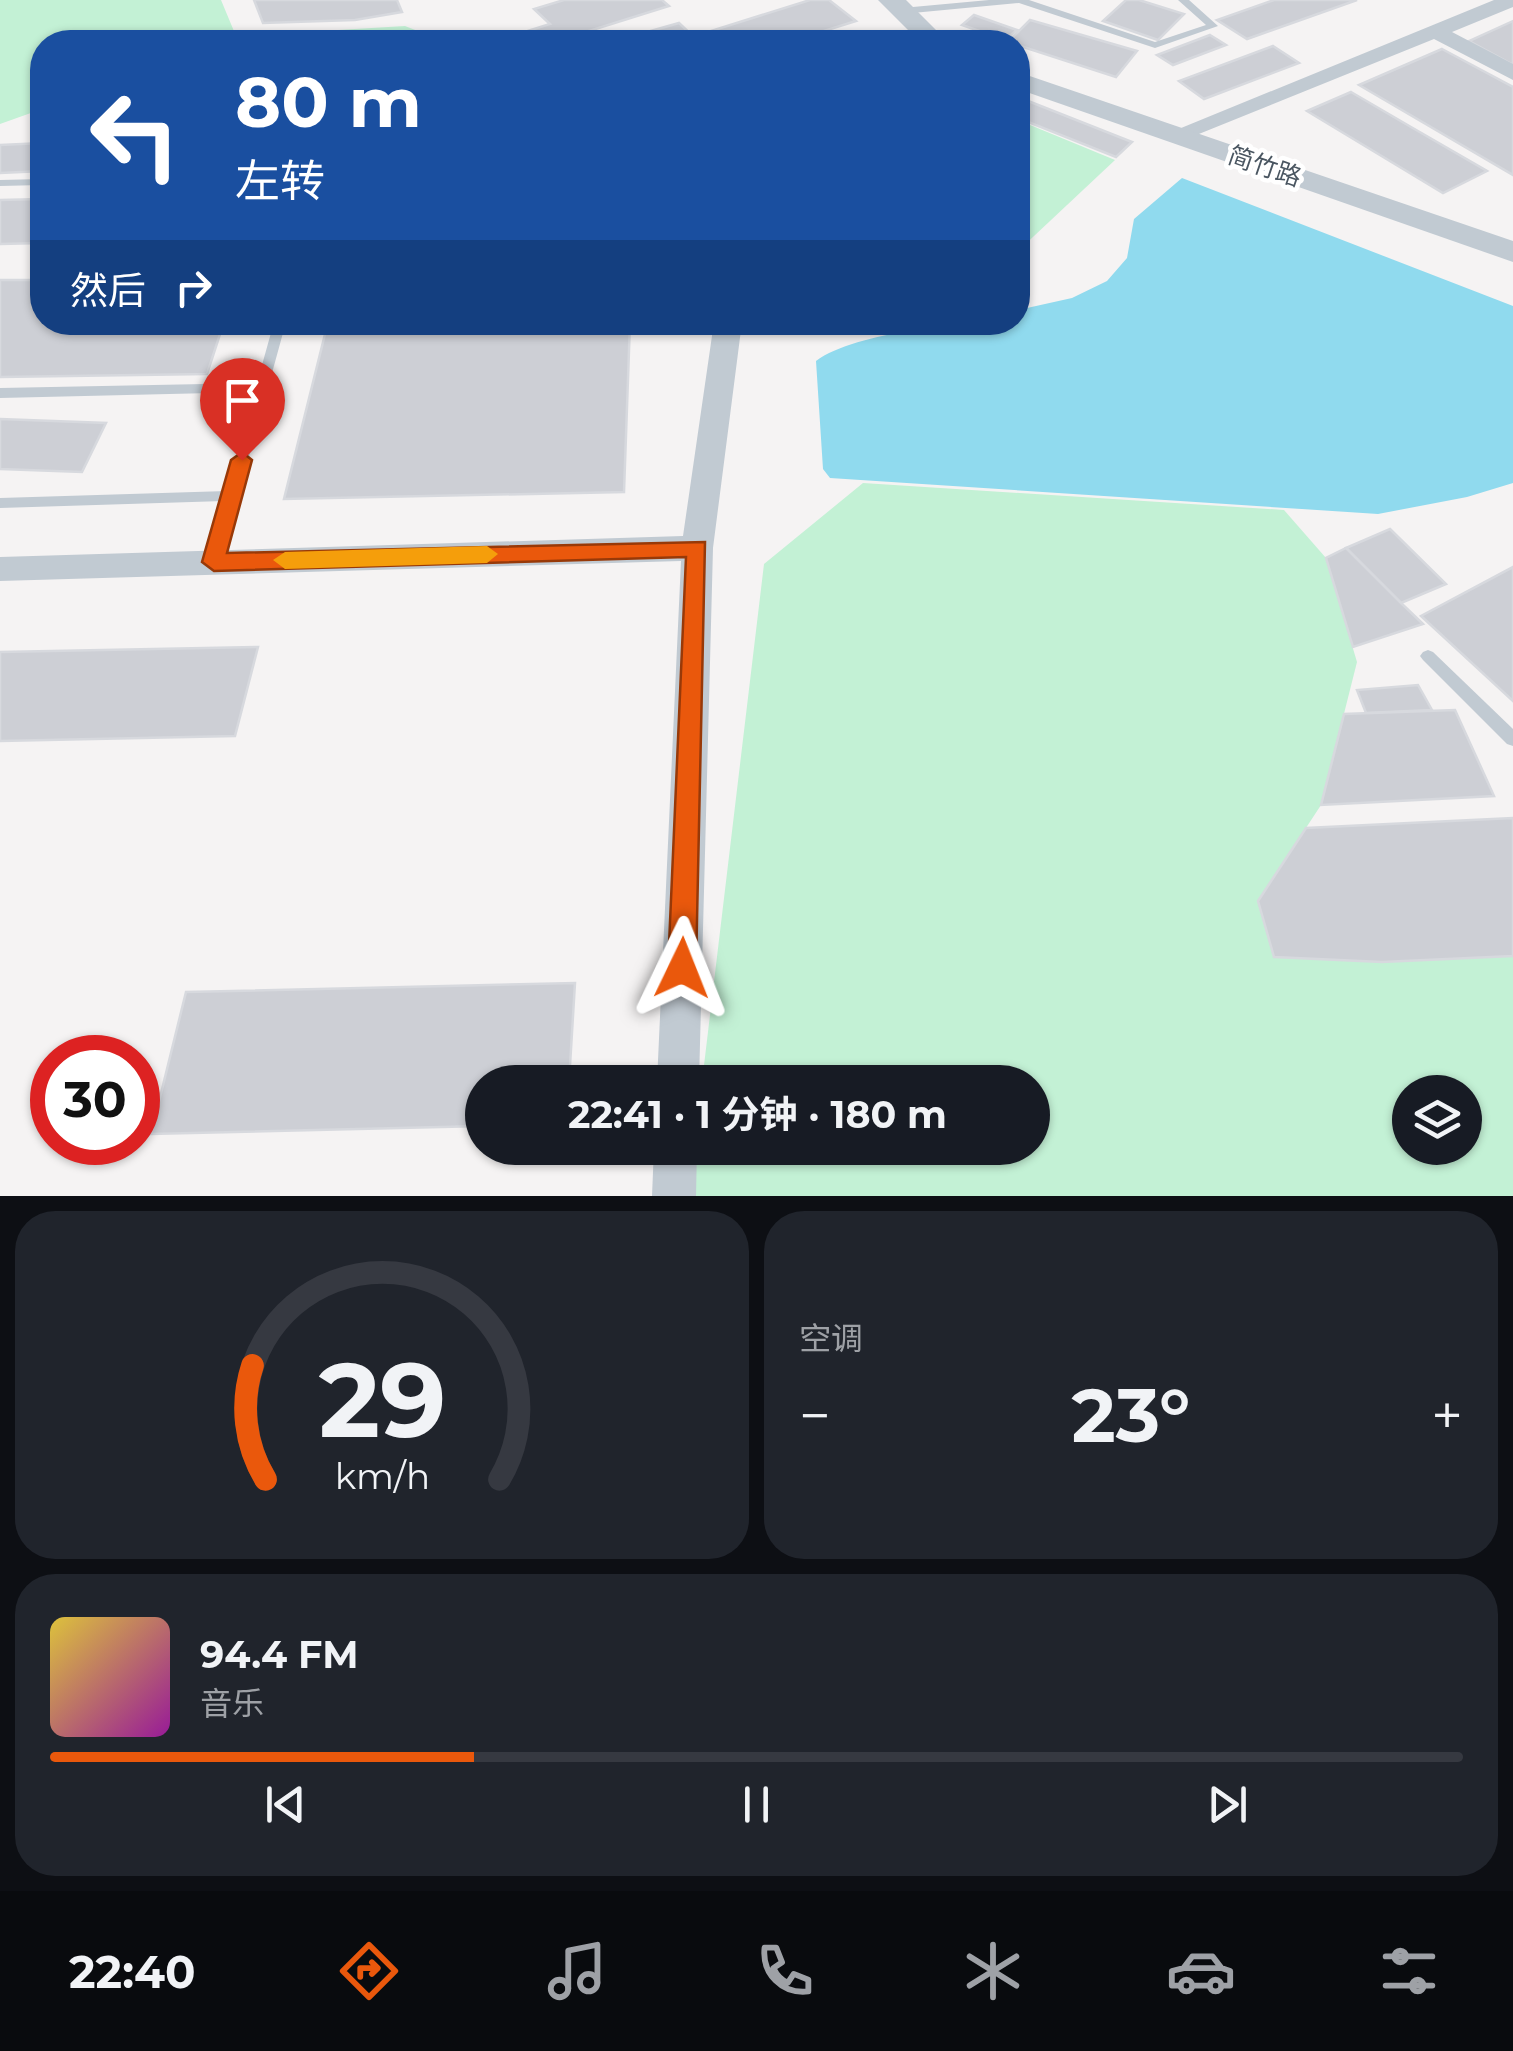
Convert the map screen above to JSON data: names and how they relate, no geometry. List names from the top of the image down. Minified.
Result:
{"streets":{"street":["简竹路"]},"page":{"turn":["80 m","左转"],"then":"然后","limit":"30","trip":"22:41 · 1 分钟 · 180 m","tile":"空调","heat":["−","23°","+"],"song":["94.4 FM","音乐"],"tabs":"22:40","gauge":["29","km/h"]}}
